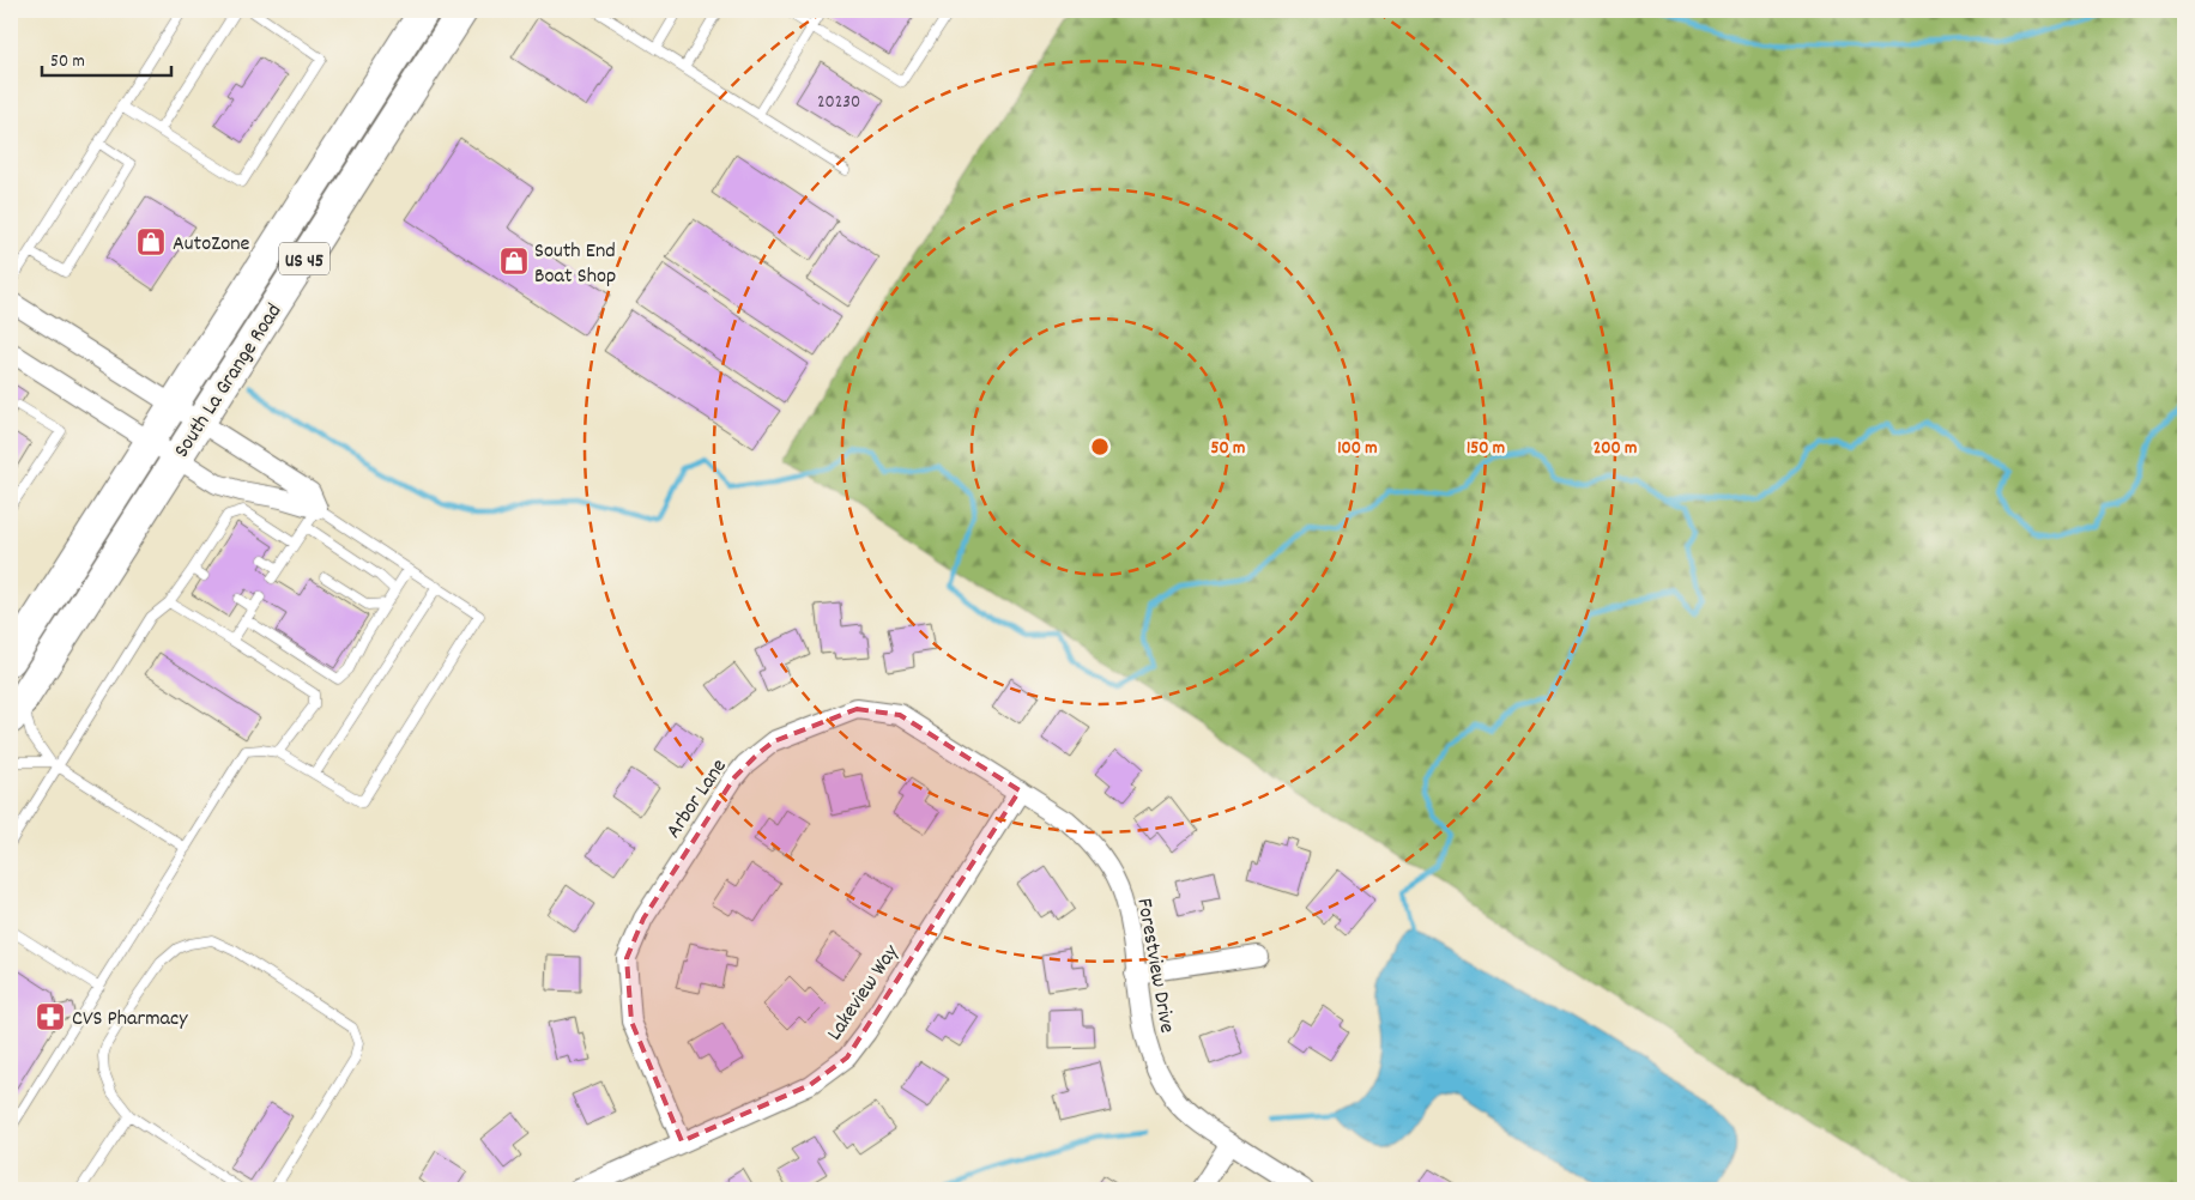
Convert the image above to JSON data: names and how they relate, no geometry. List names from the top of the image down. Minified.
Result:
{"streets":{"main road":["US 45","South La Grange Road"],"street":["Arbor Lane","Forestview Drive","Lakeview Way"]},"crossings":[["Arbor Lane","Forestview Drive"],["Arbor Lane","Lakeview Way"],["Forestview Drive","Lakeview Way"]],"places":{"shop":["AutoZone","South End Boat Shop"],"pharmacy":["CVS Pharmacy"]},"house_numbers":["20230"],"scale_bar":"50 m","rings":["50 m","100 m","150 m","200 m"]}
